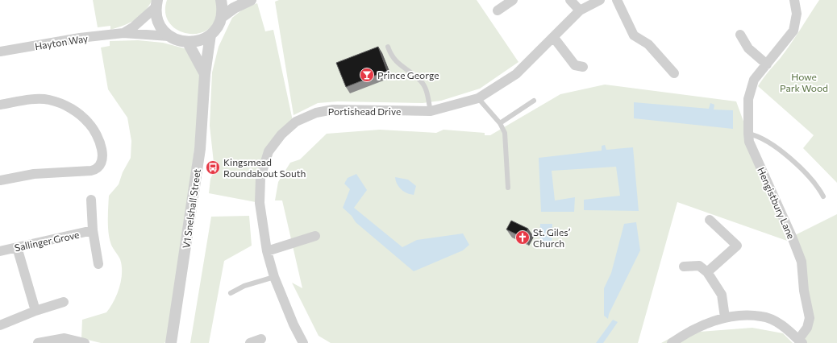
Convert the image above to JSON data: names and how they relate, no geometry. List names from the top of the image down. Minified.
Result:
{"streets":{"street":["Hayton Way","Portishead Drive","Hengistbury Lane","V1 Snelshall Street","Sallinger Grove"]},"parks":["Howe Park Wood"],"places":{"bar":["Prince George"],"bus stop":["Kingsmead Roundabout South"],"church":["St. Giles’ Church"]}}
